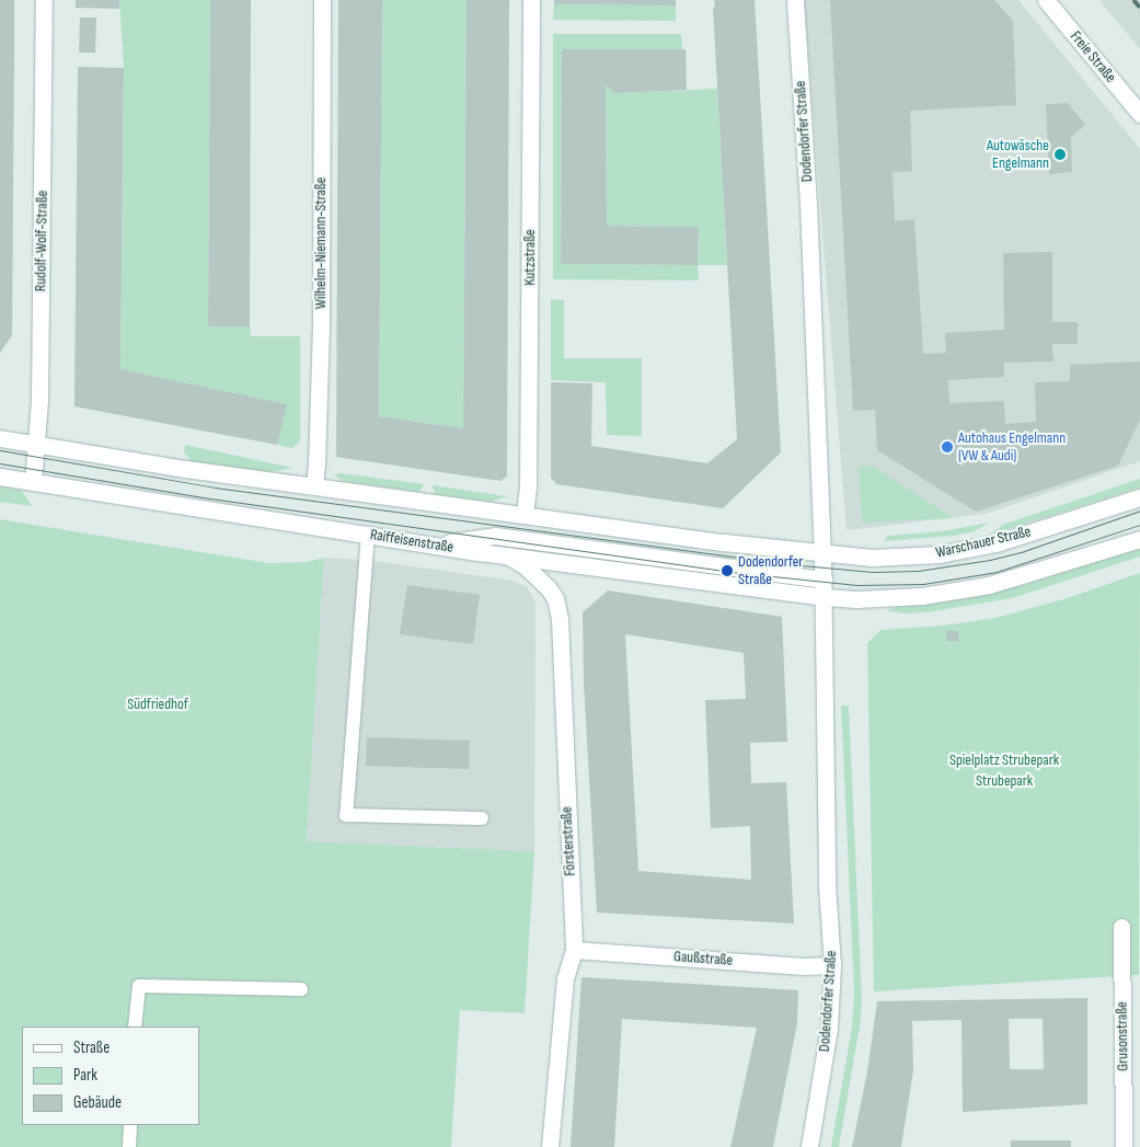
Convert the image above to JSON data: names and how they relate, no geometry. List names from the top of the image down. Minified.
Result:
{"streets":{"street":["Freie Straße","Dodendorfer Straße","Rudolf-Wolf-Straße","Wilhelm-Niemann-Straße","Kutzstraße","Raiffeisenstraße","Warschauer Straße","Försterstraße","Gaußstraße","Grusonstraße"]},"crossings":[["Dodendorfer Straße","Raiffeisenstraße"],["Dodendorfer Straße","Warschauer Straße"],["Dodendorfer Straße","Gaußstraße"],["Rudolf-Wolf-Straße","Raiffeisenstraße"],["Raiffeisenstraße","Försterstraße"],["Försterstraße","Gaußstraße"]],"parks":["Südfriedhof","Spielplatz Strubepark","Strubepark"],"places":["Autowäsche Engelmann","Autohaus Engelmann (VW & Audi)","Dodendorfer Straße"],"legend":["Straße","Park","Gebäude"]}
